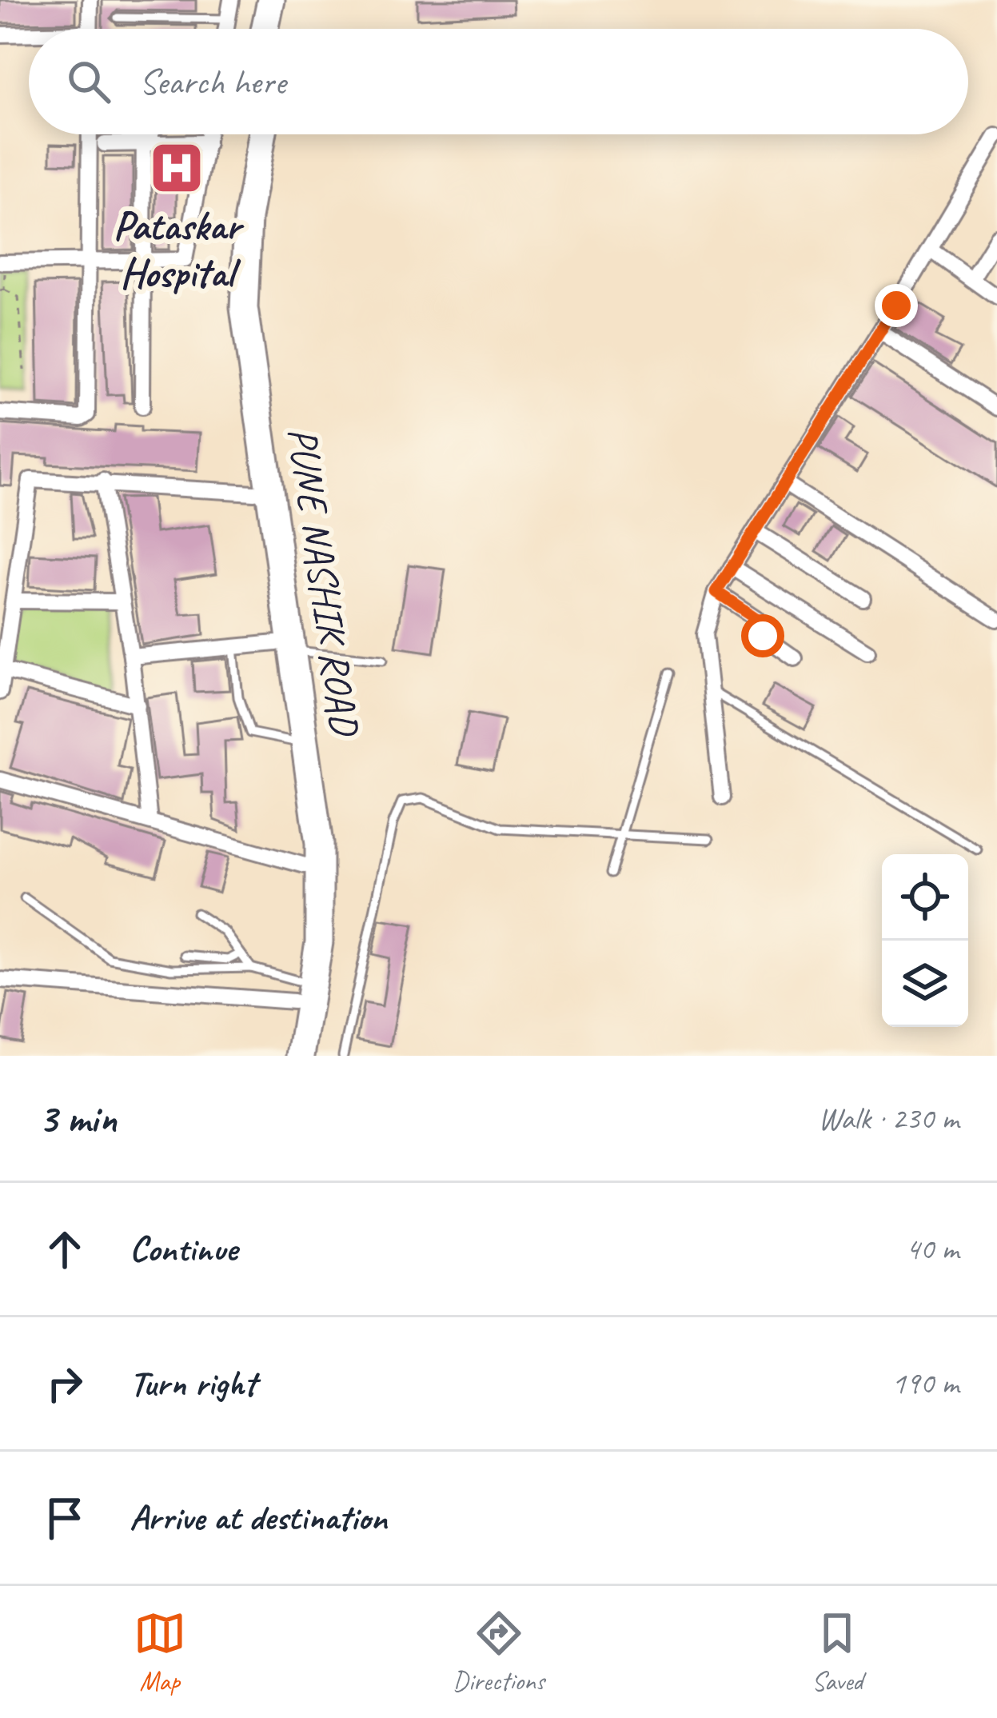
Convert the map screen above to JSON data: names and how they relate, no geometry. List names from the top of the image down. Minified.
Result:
{"streets":{"highway":["PUNE NASHIK ROAD"]},"places":{"hospital":["Pataskar Hospital"]},"page":{"search":"Search here","heading":["3 min","Walk · 230 m"],"list":[["Continue","40 m"],["Turn right","190 m"],"Arrive at destination"],"nav":["Map","Directions","Saved"]}}
